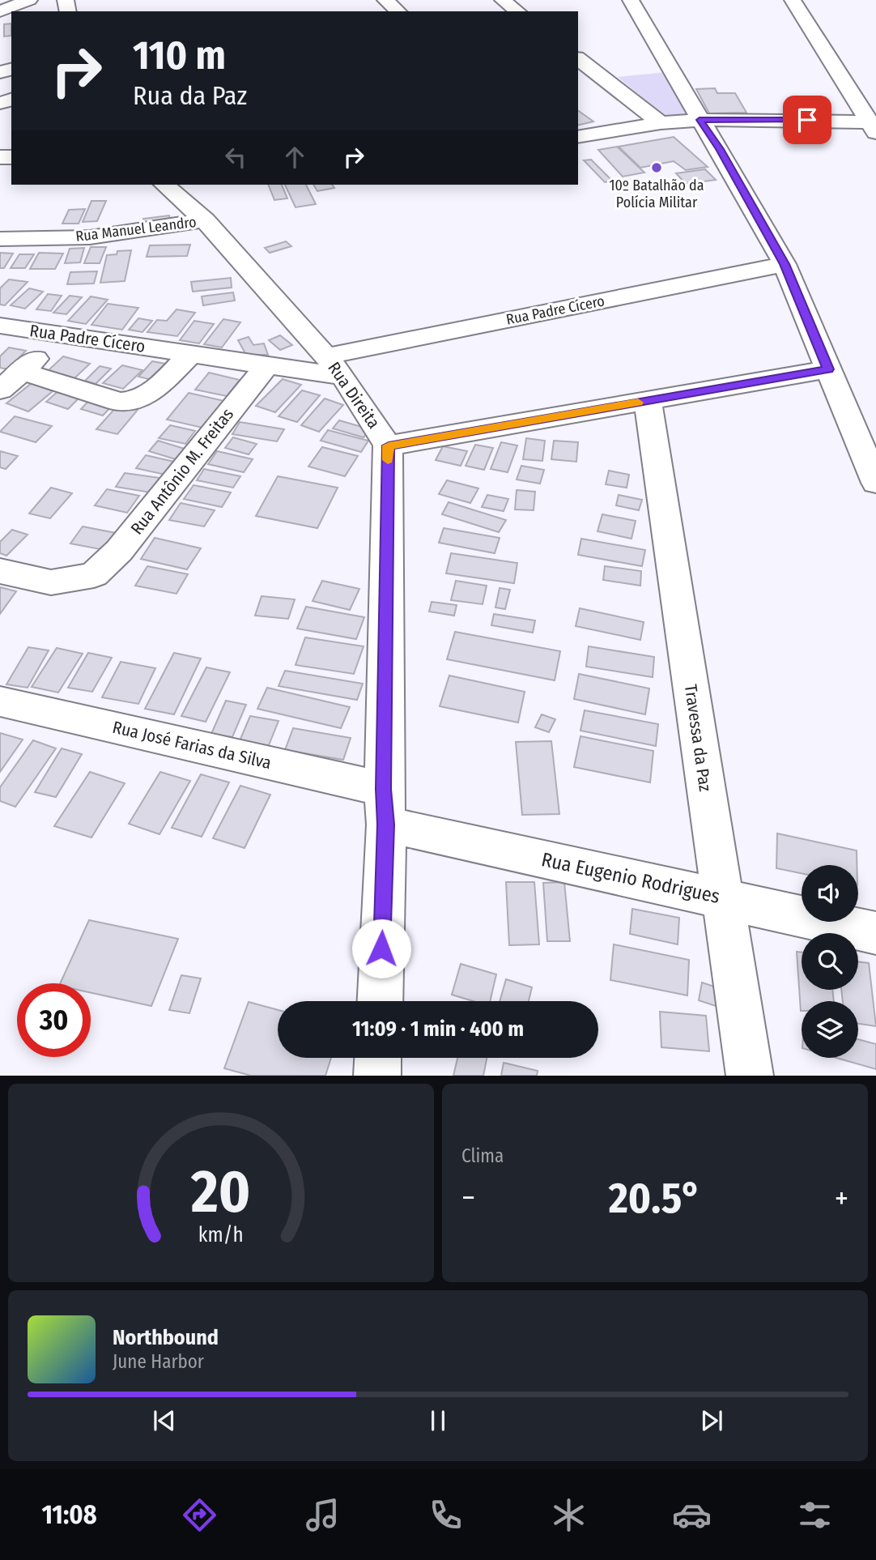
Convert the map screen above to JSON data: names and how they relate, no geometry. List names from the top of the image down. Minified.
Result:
{"streets":{"street":["Rua Manuel Leandro","Rua Padre Cícero","Rua Direita","Rua Antônio M. Freitas","Travessa da Paz","Rua José Farias da Silva","Rua Eugenio Rodrigues"]},"crossings":[["Rua Manuel Leandro","Rua Direita"],["Rua Padre Cícero","Rua Direita"],["Rua Padre Cícero","Rua Antônio M. Freitas"],["Rua Direita","Rua José Farias da Silva"],["Rua Direita","Rua Eugenio Rodrigues"],["Travessa da Paz","Rua Eugenio Rodrigues"],["Rua José Farias da Silva","Rua Eugenio Rodrigues"]],"places":["10º Batalhão da Polícia Militar"],"page":{"turn":["110 m","Rua da Paz"],"limit":"30","trip":"11:09 · 1 min · 400 m","tile":"Clima","heat":["−","20.5°","+"],"song":["Northbound","June Harbor"],"tabs":"11:08","gauge":["20","km/h"]}}
